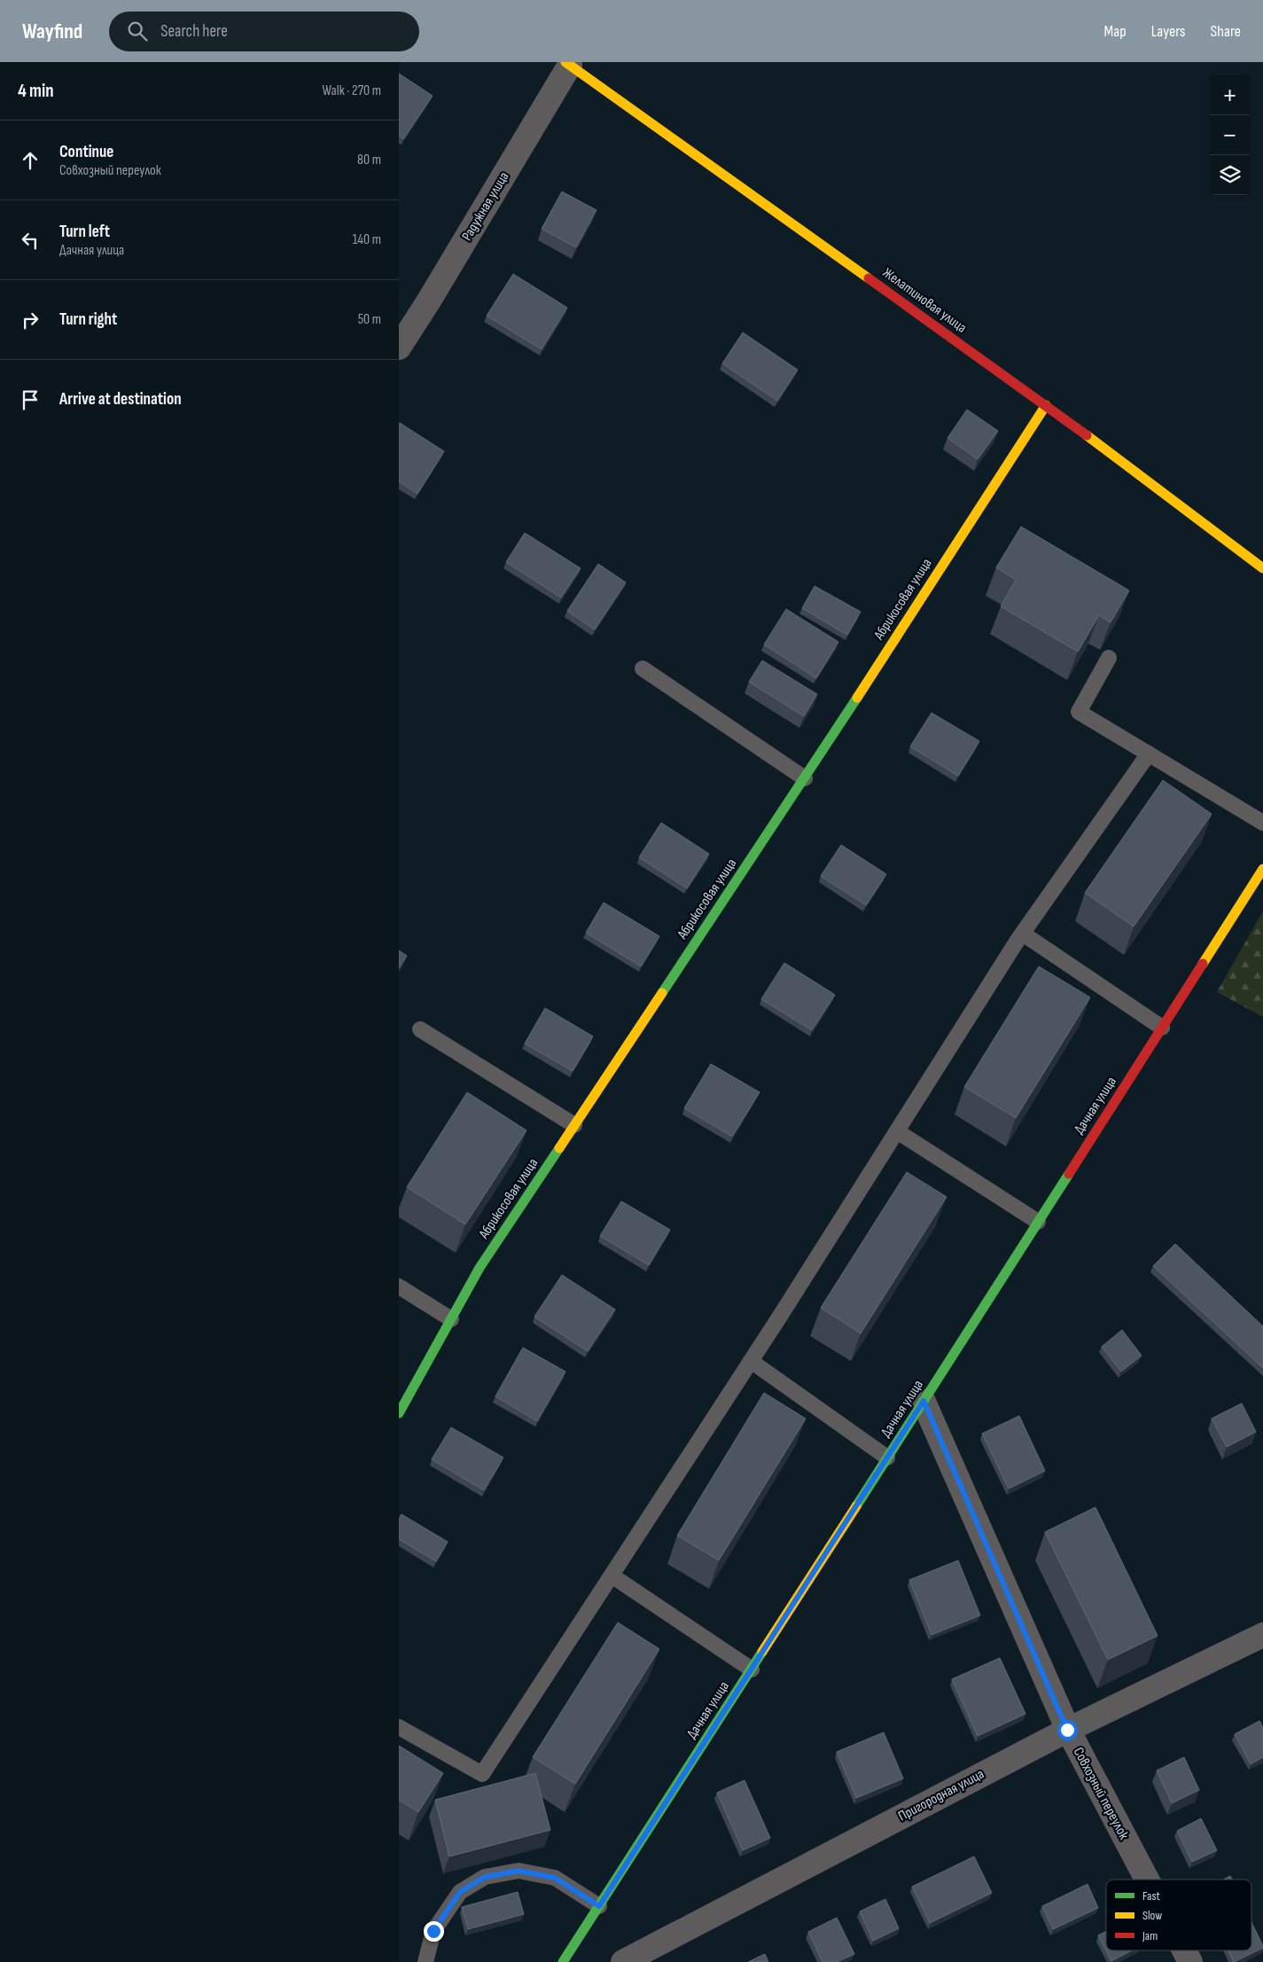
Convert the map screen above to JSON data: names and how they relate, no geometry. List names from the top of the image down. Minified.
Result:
{"streets":{"street":["Радужная улица","Желатиновая улица","Абрикосовая улица","Дачная улица","Совхозный переулок","Пригородная улица"]},"crossings":[["Радужная улица","Желатиновая улица"],["Желатиновая улица","Абрикосовая улица"],["Дачная улица","Совхозный переулок"],["Совхозный переулок","Пригородная улица"]],"legend":["Fast","Slow","Jam"],"page":{"header":"Wayfind","search":"Search here","nav":["Map","Layers","Share"],"heading":["4 min","Walk · 270 m"],"map_buttons":["+","−"],"list":[["Continue","Совхозный переулок","80 m"],["Turn left","Дачная улица","140 m"],["Turn right","50 m"],"Arrive at destination"]}}
